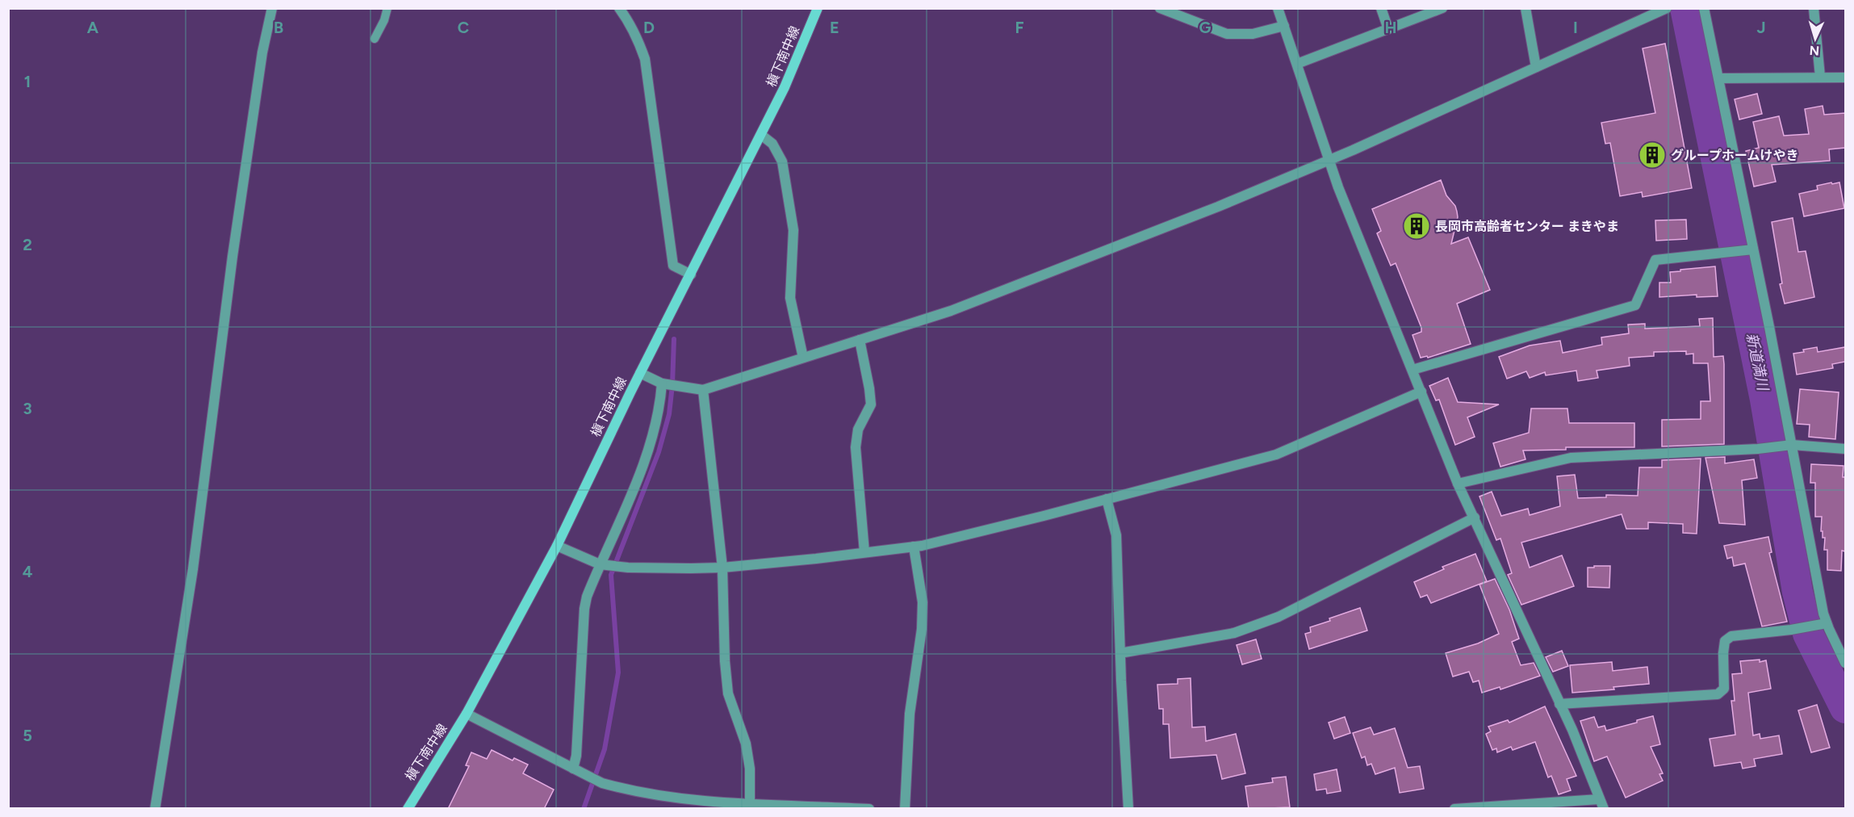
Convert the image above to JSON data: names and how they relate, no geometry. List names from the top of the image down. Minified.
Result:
{"streets":{"main road":["槇下南中線"]},"water":["新道満川"],"places":{"building":["グループホームけやき","長岡市高齢者センター まきやま"]},"north":"bottom","grid":{"columns":["A","B","C","D","E","F","G","H","I","J"],"rows":["1","2","3","4","5"]}}
